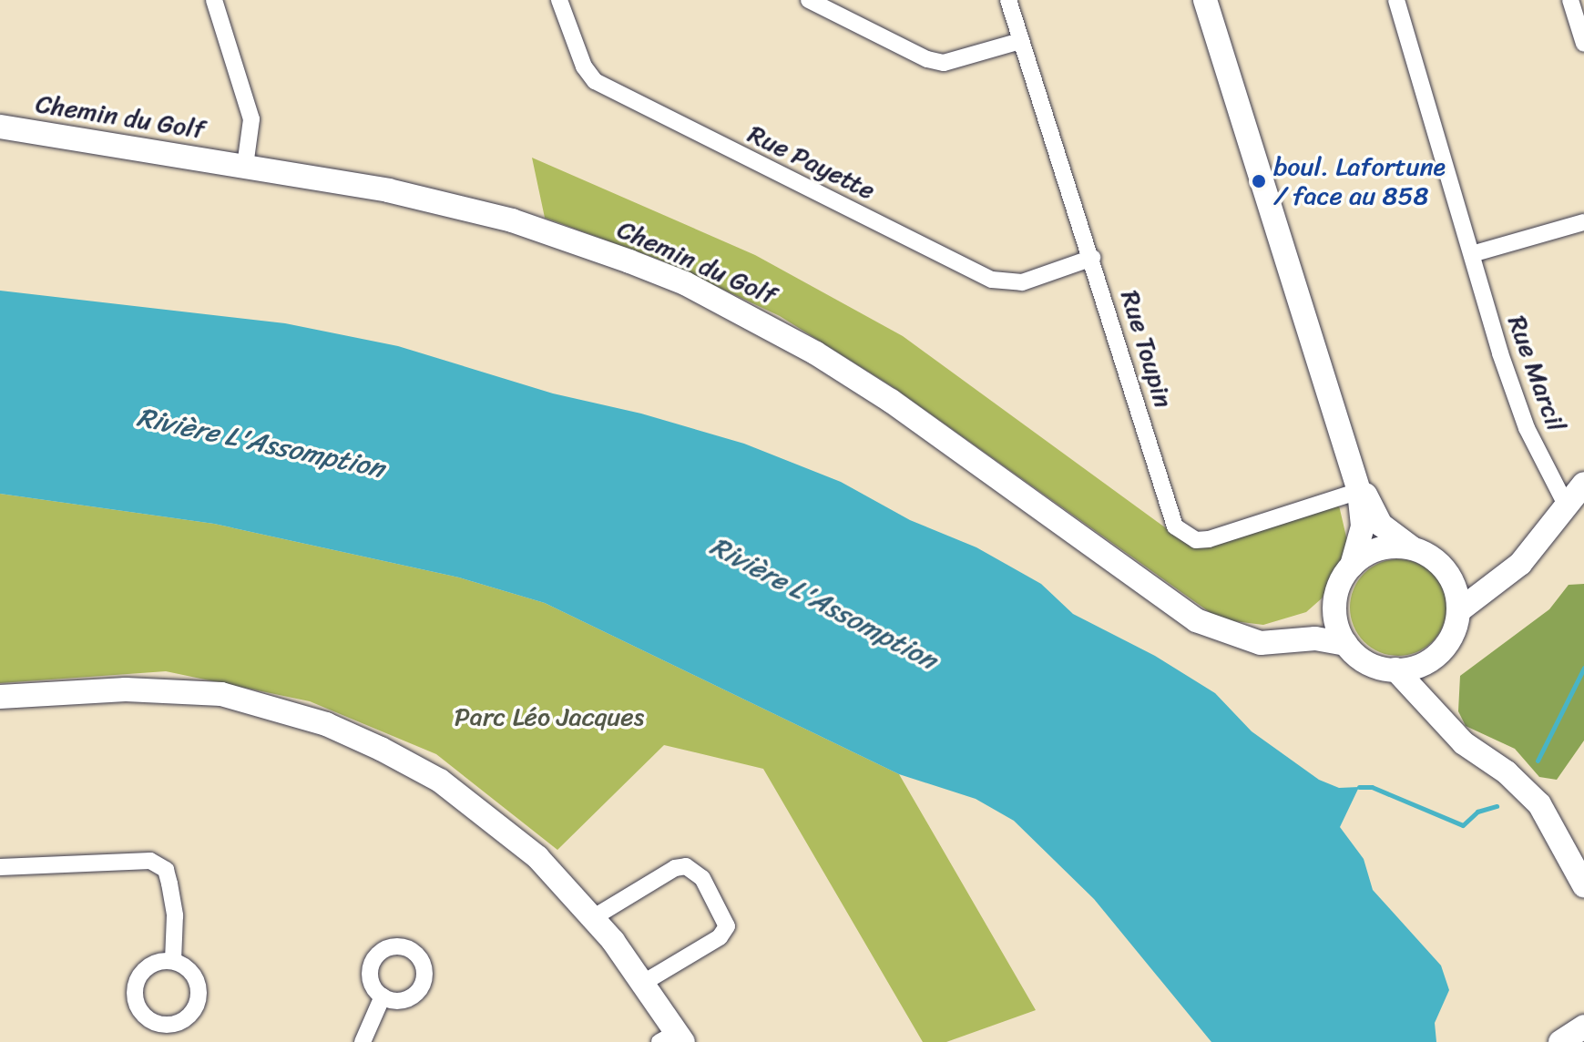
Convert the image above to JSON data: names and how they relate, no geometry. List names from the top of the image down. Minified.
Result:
{"streets":{"street":["Chemin du Golf","Rue Payette","Rue Toupin","Rue Marcil"]},"crossings":[["Rue Payette","Rue Toupin"]],"water":["Rivière L'Assomption"],"parks":["Parc Léo Jacques"],"places":["boul. Lafortune / face au 858"]}
